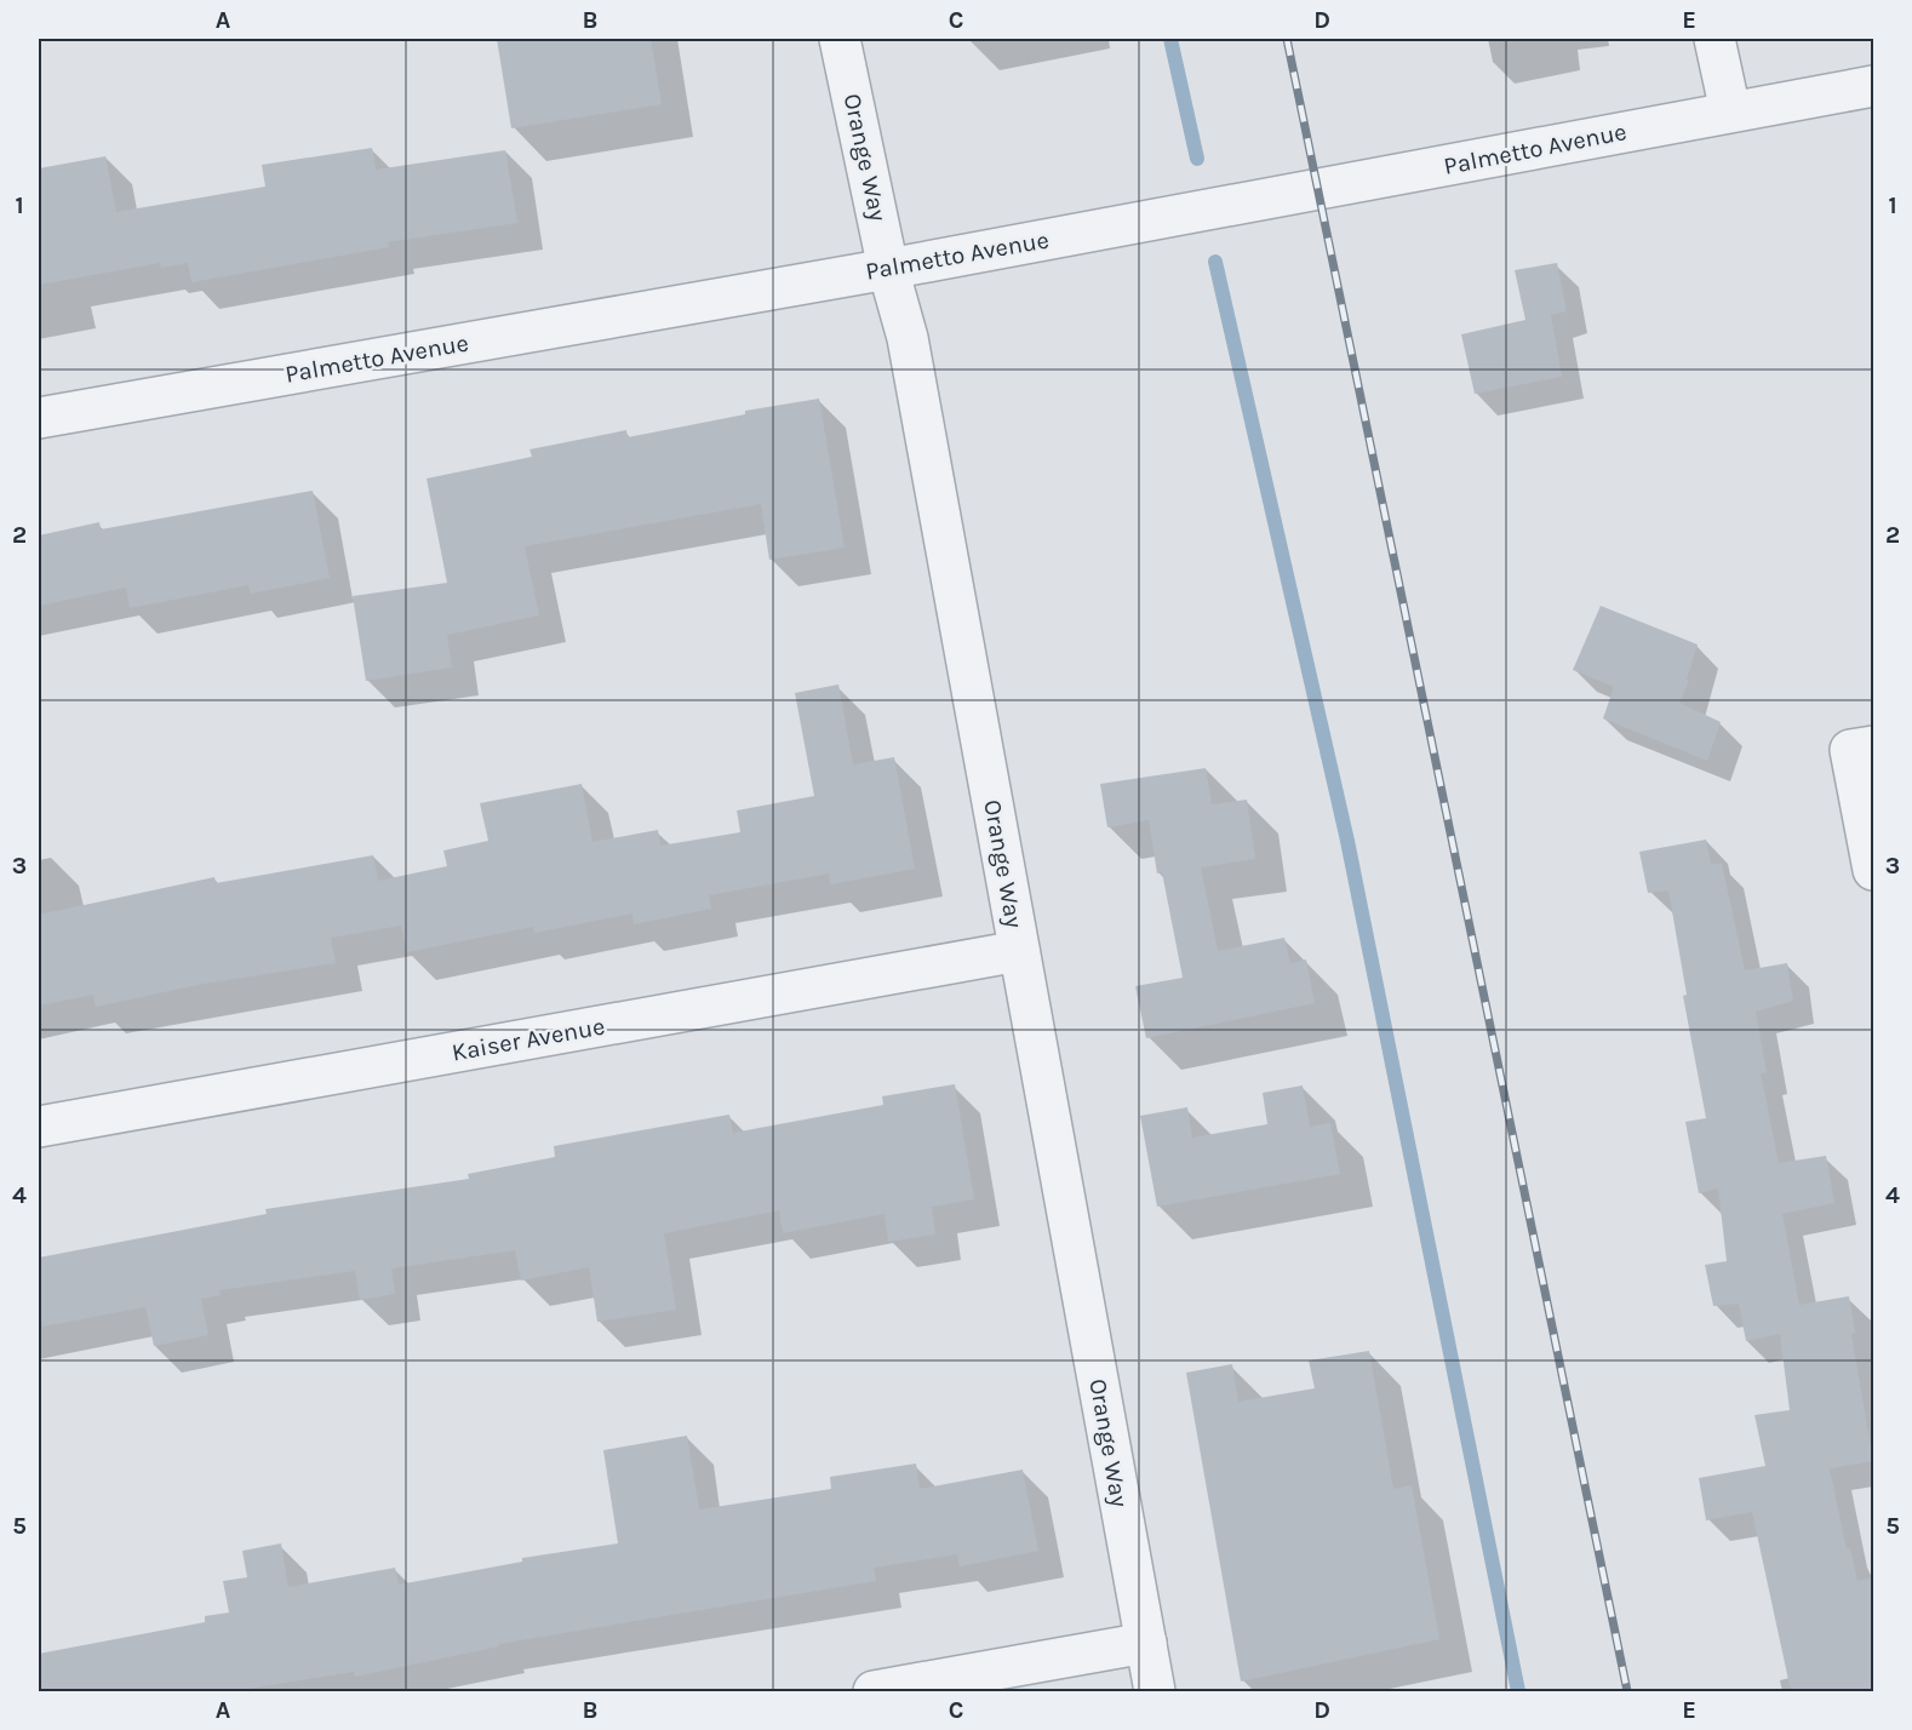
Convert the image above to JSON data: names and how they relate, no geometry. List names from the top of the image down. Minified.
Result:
{"streets":{"street":["Palmetto Avenue","Orange Way","Kaiser Avenue"]},"crossings":[["Palmetto Avenue","Orange Way"],["Orange Way","Kaiser Avenue"]],"grid":{"columns":["A","B","C","D","E"],"rows":["1","2","3","4","5"]}}
